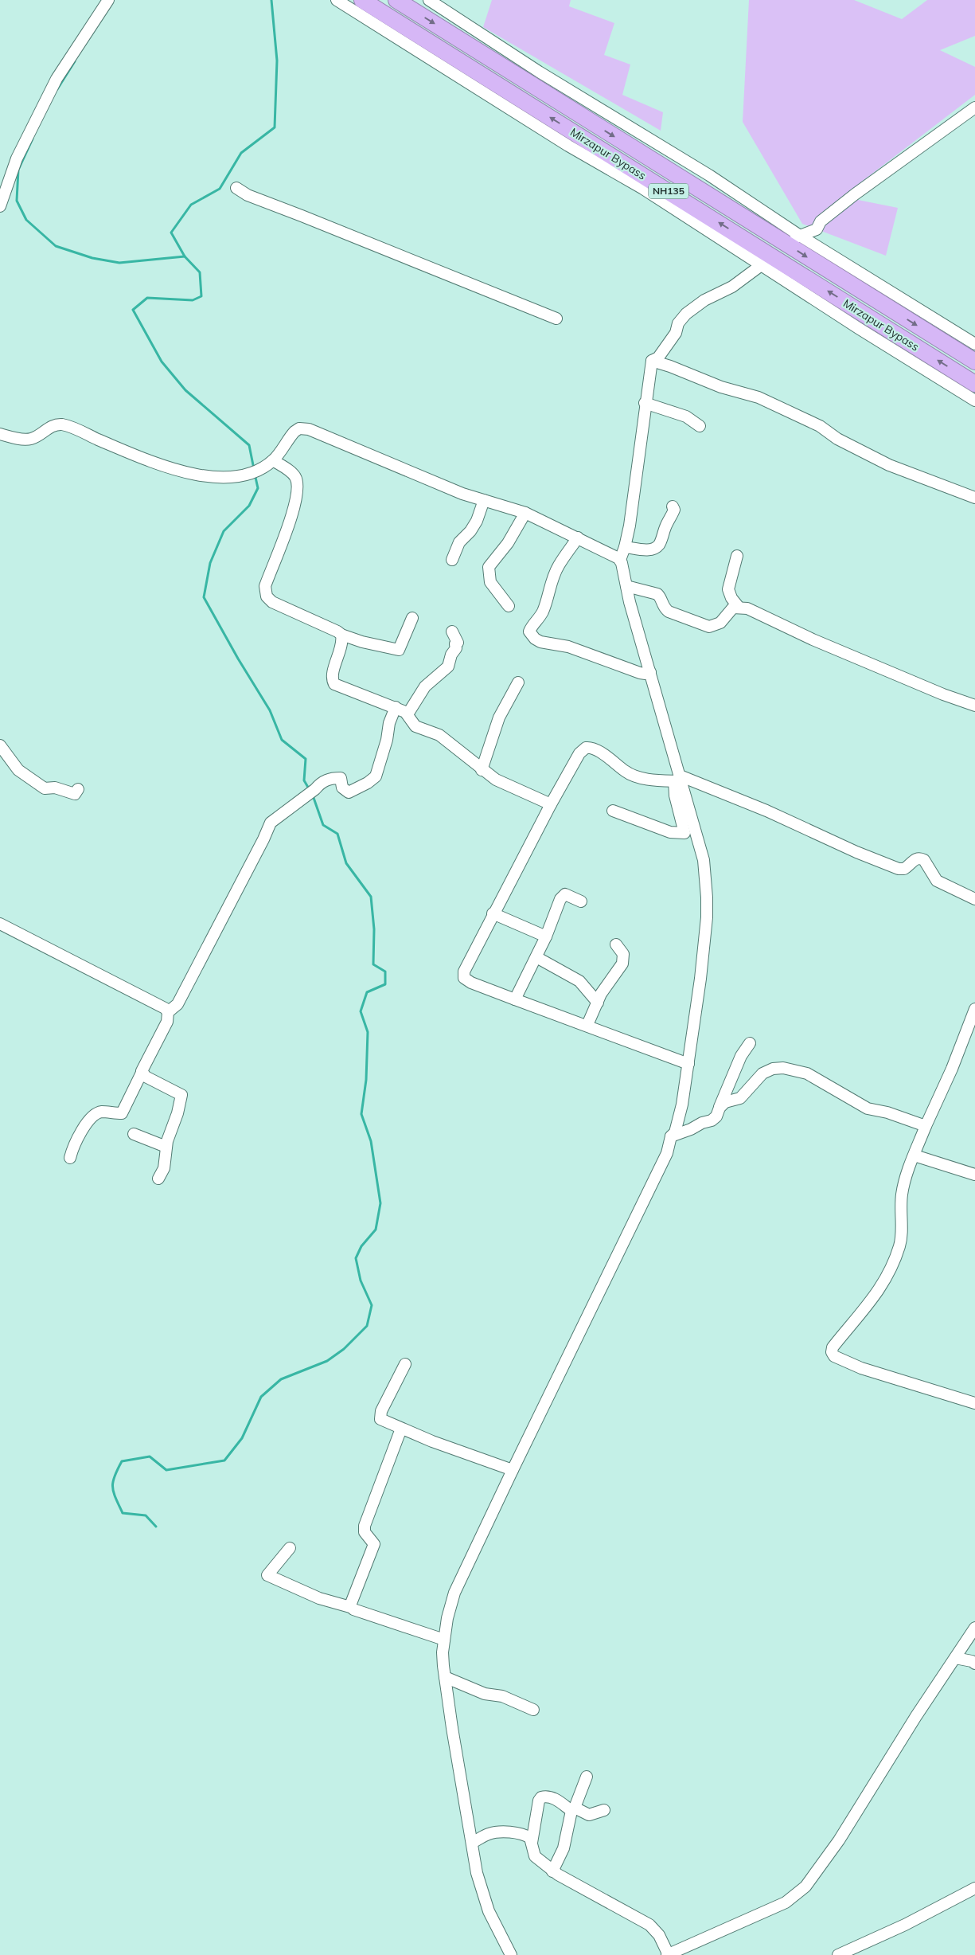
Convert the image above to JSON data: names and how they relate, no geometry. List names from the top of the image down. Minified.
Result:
{"streets":{"highway":["Mirzapur Bypass","NH135"]}}
